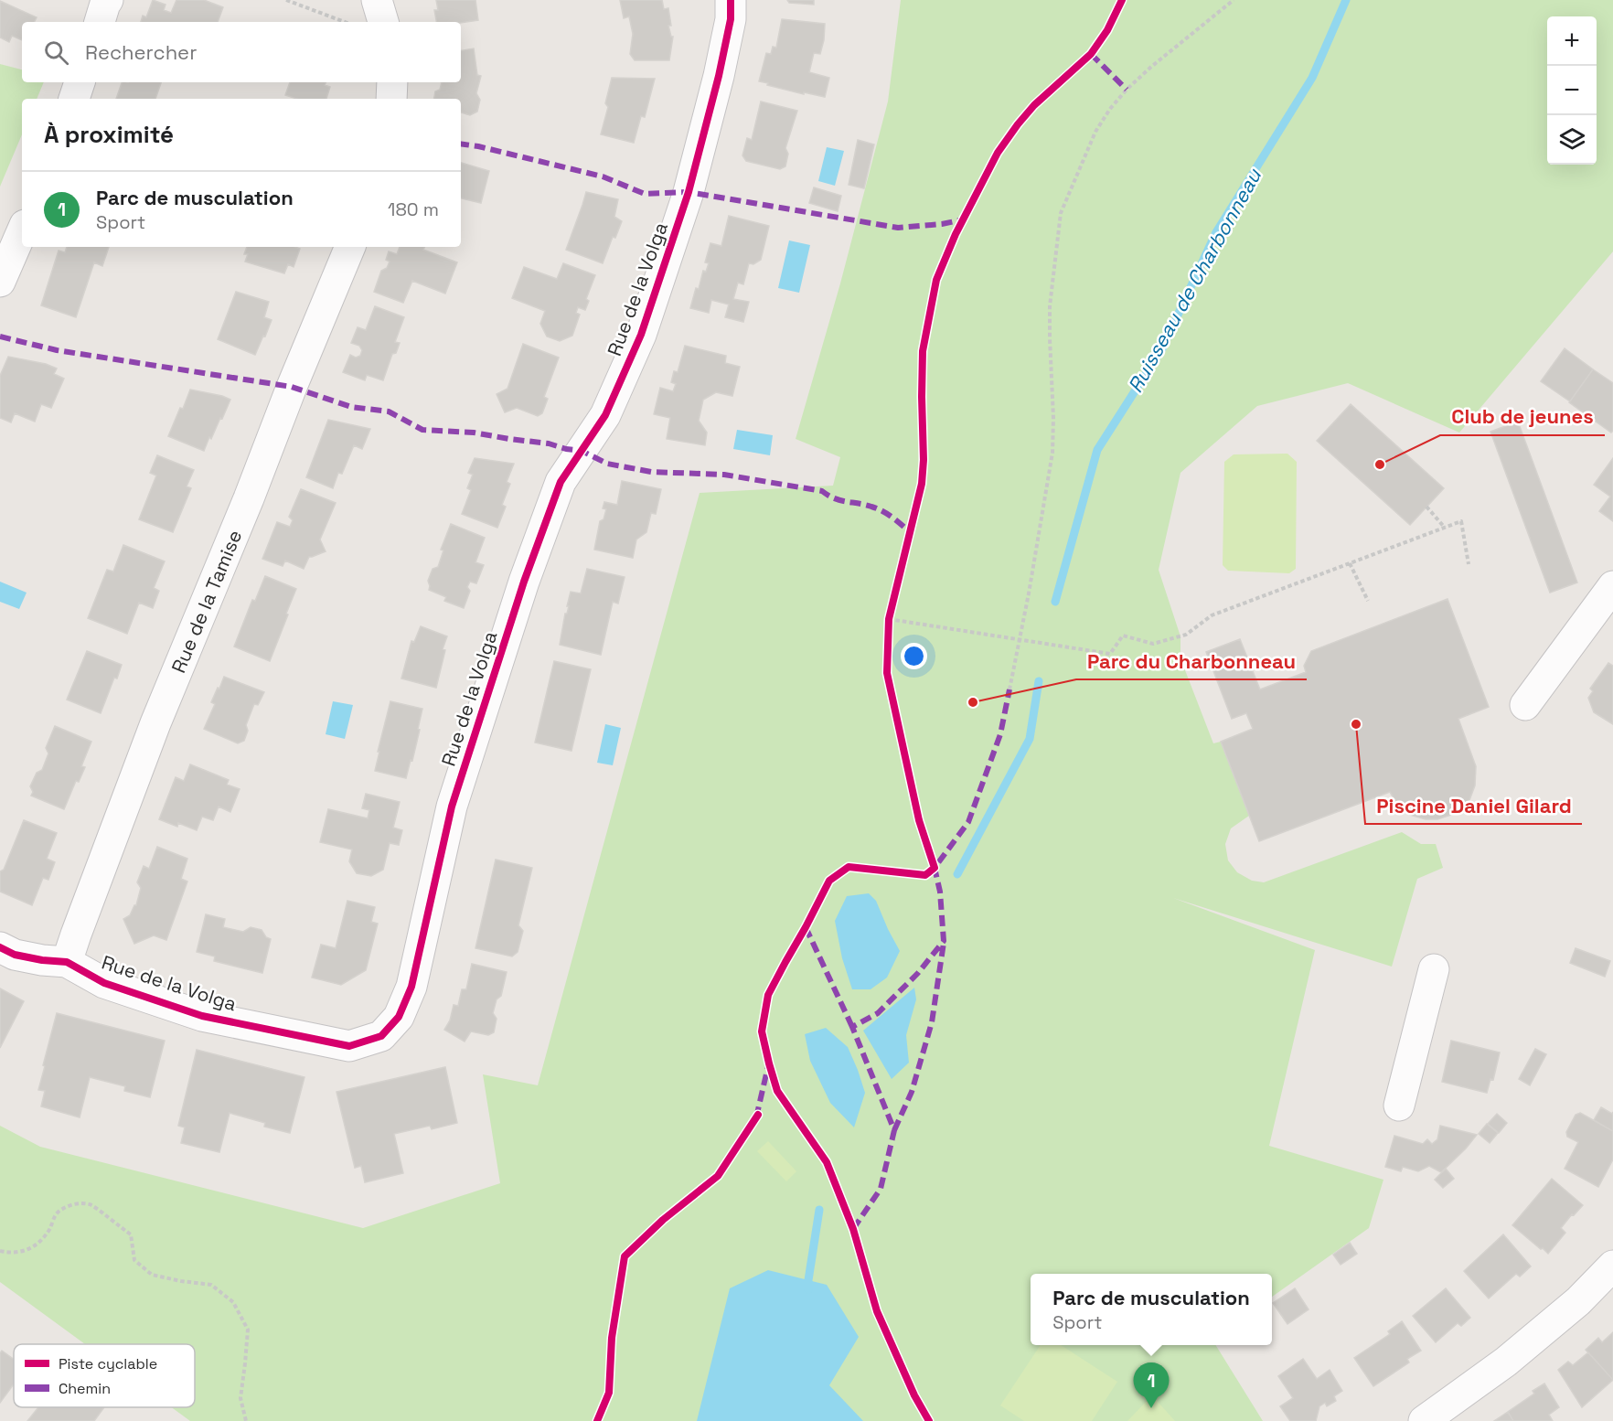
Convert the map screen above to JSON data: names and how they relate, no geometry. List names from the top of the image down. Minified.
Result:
{"streets":{"street":["Rue de la Volga","Rue de la Tamise"]},"crossings":[["Rue de la Volga","Rue de la Tamise"]],"water":["Ruisseau de Charbonneau"],"places":["Club de jeunes","Parc du Charbonneau","Piscine Daniel Gilard"],"legend":["Piste cyclable","Chemin"],"page":{"map_buttons":["+","−"],"search":"Rechercher","heading":"À proximité","list":[{"mark":"1","name":"Parc de musculation","note":"Sport","value":"180 m"}],"popup":["Parc de musculation","Sport"],"pins":"1"}}
